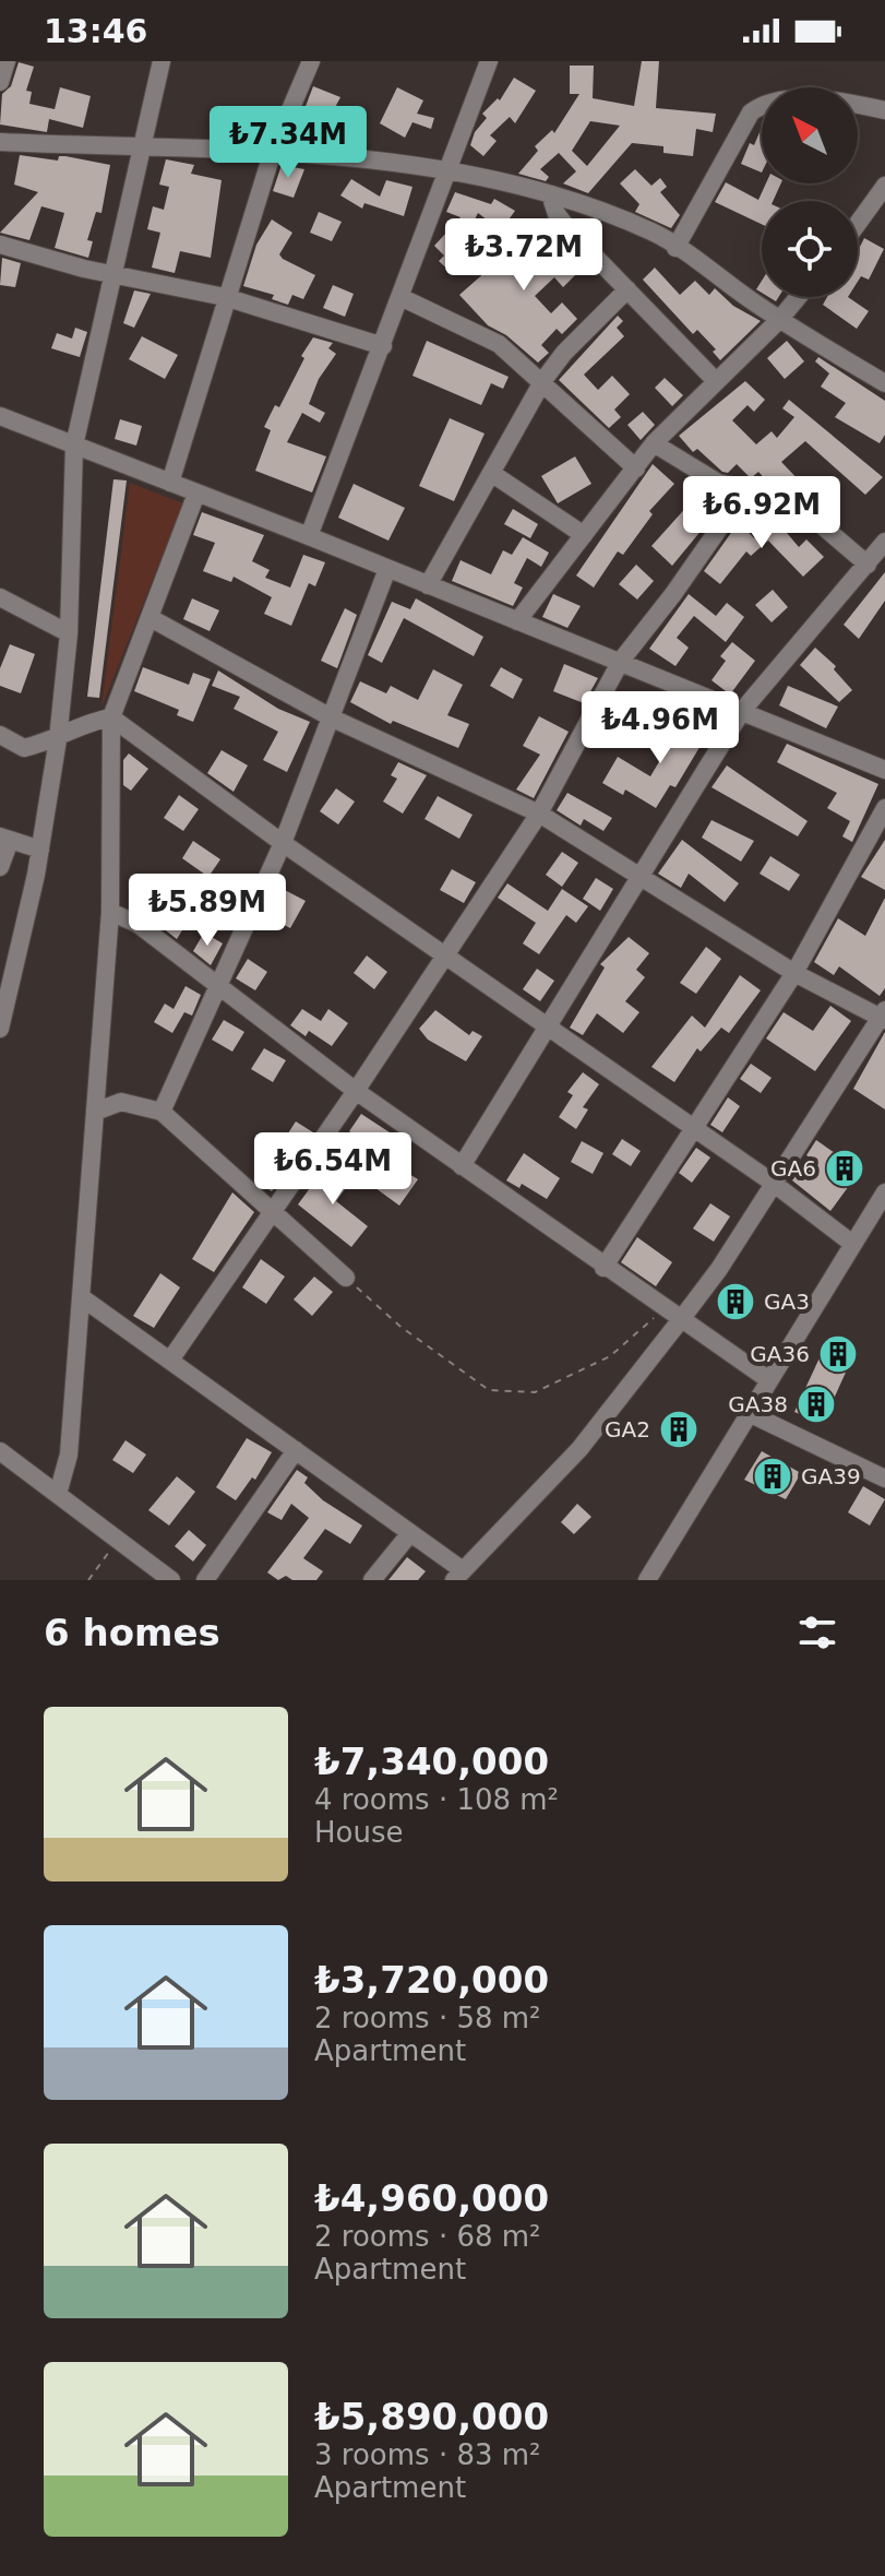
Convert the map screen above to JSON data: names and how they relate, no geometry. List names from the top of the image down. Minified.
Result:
{"places":{"building":["GA6","GA3","GA36","GA38","GA2","GA39"]},"north":"top left","page":{"status":"13:46","price":["₺7.34M","₺3.72M","₺6.92M","₺4.96M","₺5.89M","₺6.54M"],"heading":"6 homes","list":[{"name":"₺7,340,000","note":"4 rooms · 108 m² · House"},{"name":"₺3,720,000","note":"2 rooms · 58 m² · Apartment"},{"name":"₺4,960,000","note":"2 rooms · 68 m² · Apartment"},{"name":"₺5,890,000","note":"3 rooms · 83 m² · Apartment"}]}}
